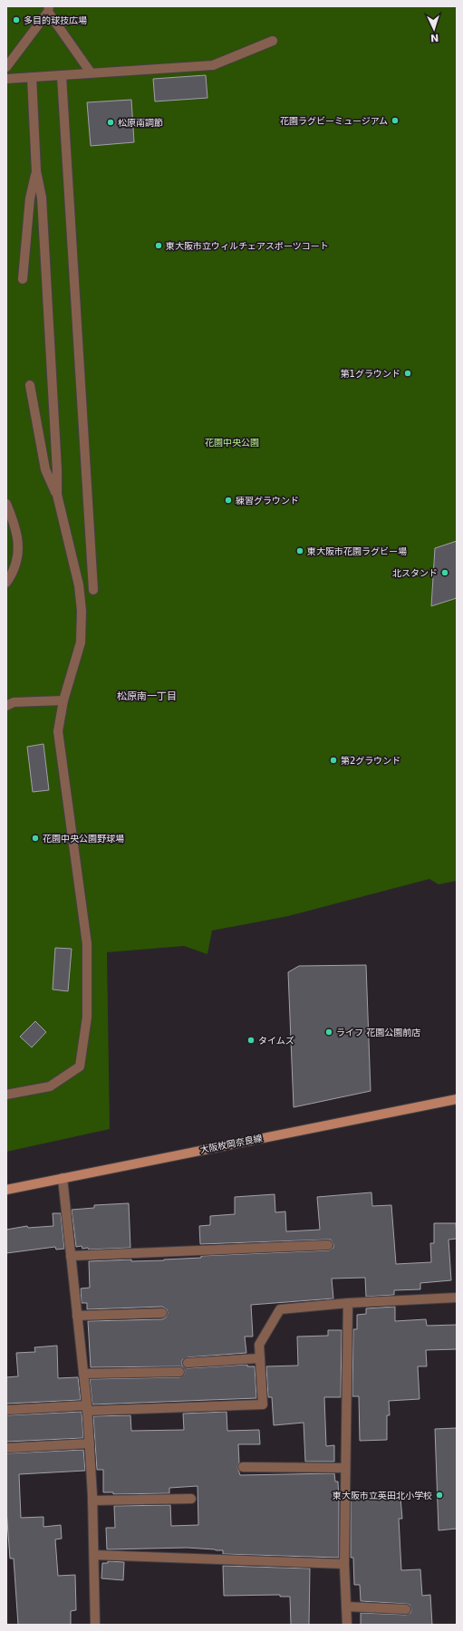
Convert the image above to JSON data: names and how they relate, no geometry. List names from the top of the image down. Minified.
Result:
{"streets":{"main road":["大阪枚岡奈良線"]},"districts":["松原南一丁目"],"parks":["花園中央公園"],"places":["多目的球技広場","花園ラグビーミュージアム","松原南調節","東大阪市立ウィルチェアスポーツコート","第1グラウンド","練習グラウンド","東大阪市花園ラグビー場","北スタンド","第2グラウンド","花園中央公園野球場","ライフ 花園公園前店","タイムズ","東大阪市立英田北小学校"],"north":"bottom"}
